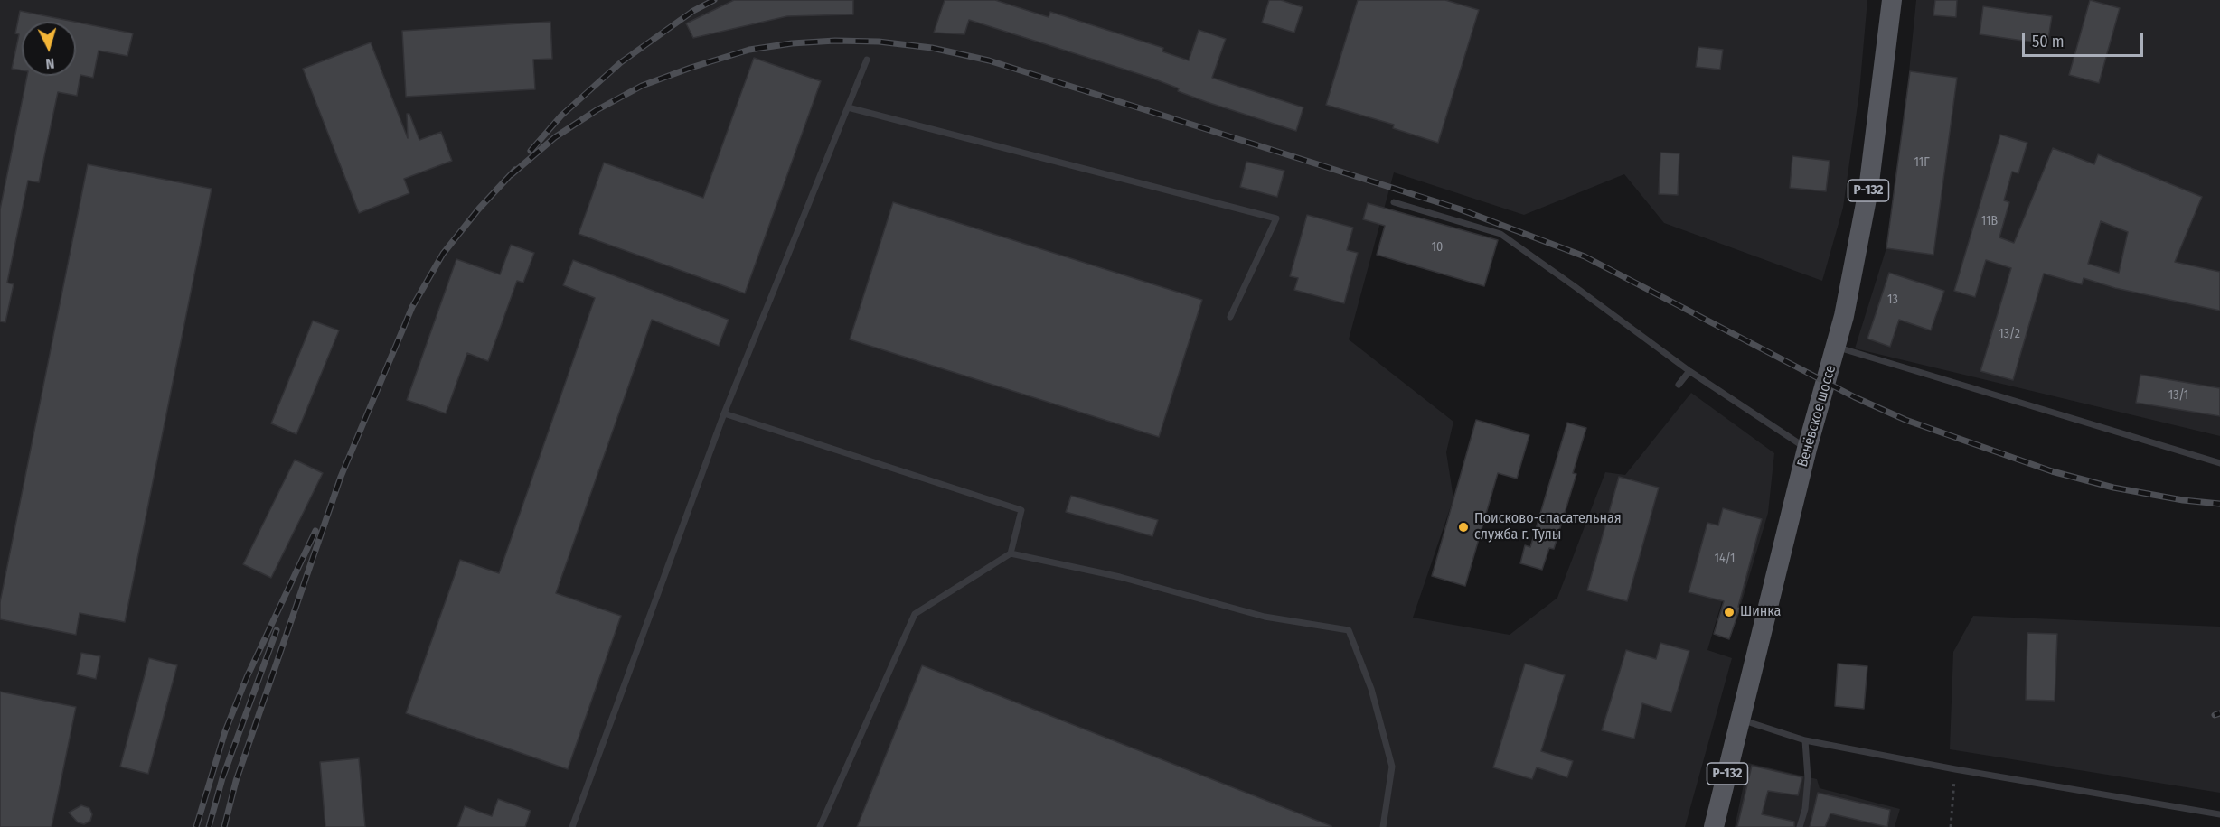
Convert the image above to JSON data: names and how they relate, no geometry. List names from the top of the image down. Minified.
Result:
{"streets":{"main road":["Р-132","Венёвское шоссе"]},"places":["Поисково-спасательная служба г. Тулы","Шинка"],"house_numbers":["11Г","11В","10","13","13/2","13/1","14/1"],"scale_bar":"50 m","north":"bottom"}
